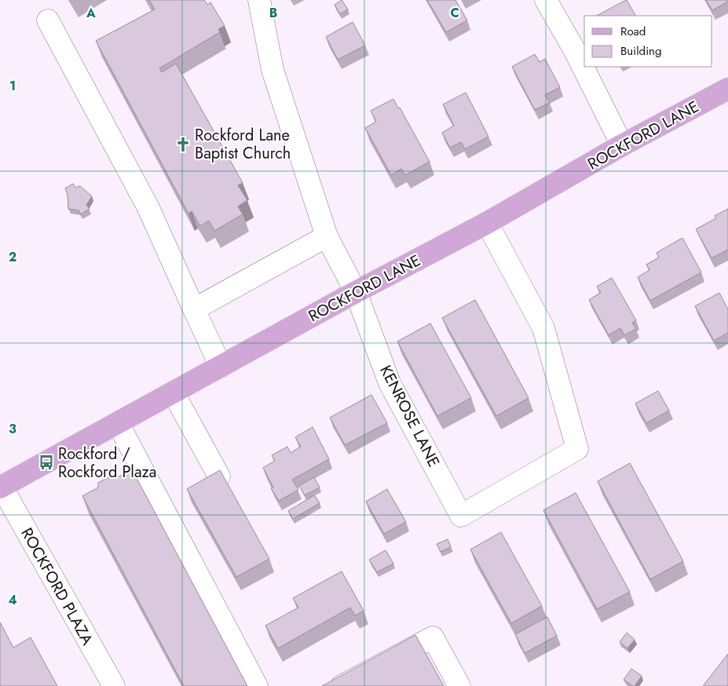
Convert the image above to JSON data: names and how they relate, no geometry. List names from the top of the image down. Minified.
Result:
{"streets":{"main road":["ROCKFORD LANE"],"street":["KENROSE LANE","ROCKFORD PLAZA"]},"crossings":[["ROCKFORD LANE","KENROSE LANE"],["ROCKFORD LANE","ROCKFORD PLAZA"]],"places":{"church":["Rockford Lane Baptist Church"],"bus stop":["Rockford / Rockford Plaza"]},"legend":["Road","Building"],"grid":{"columns":["A","B","C"],"rows":["1","2","3","4"]}}
